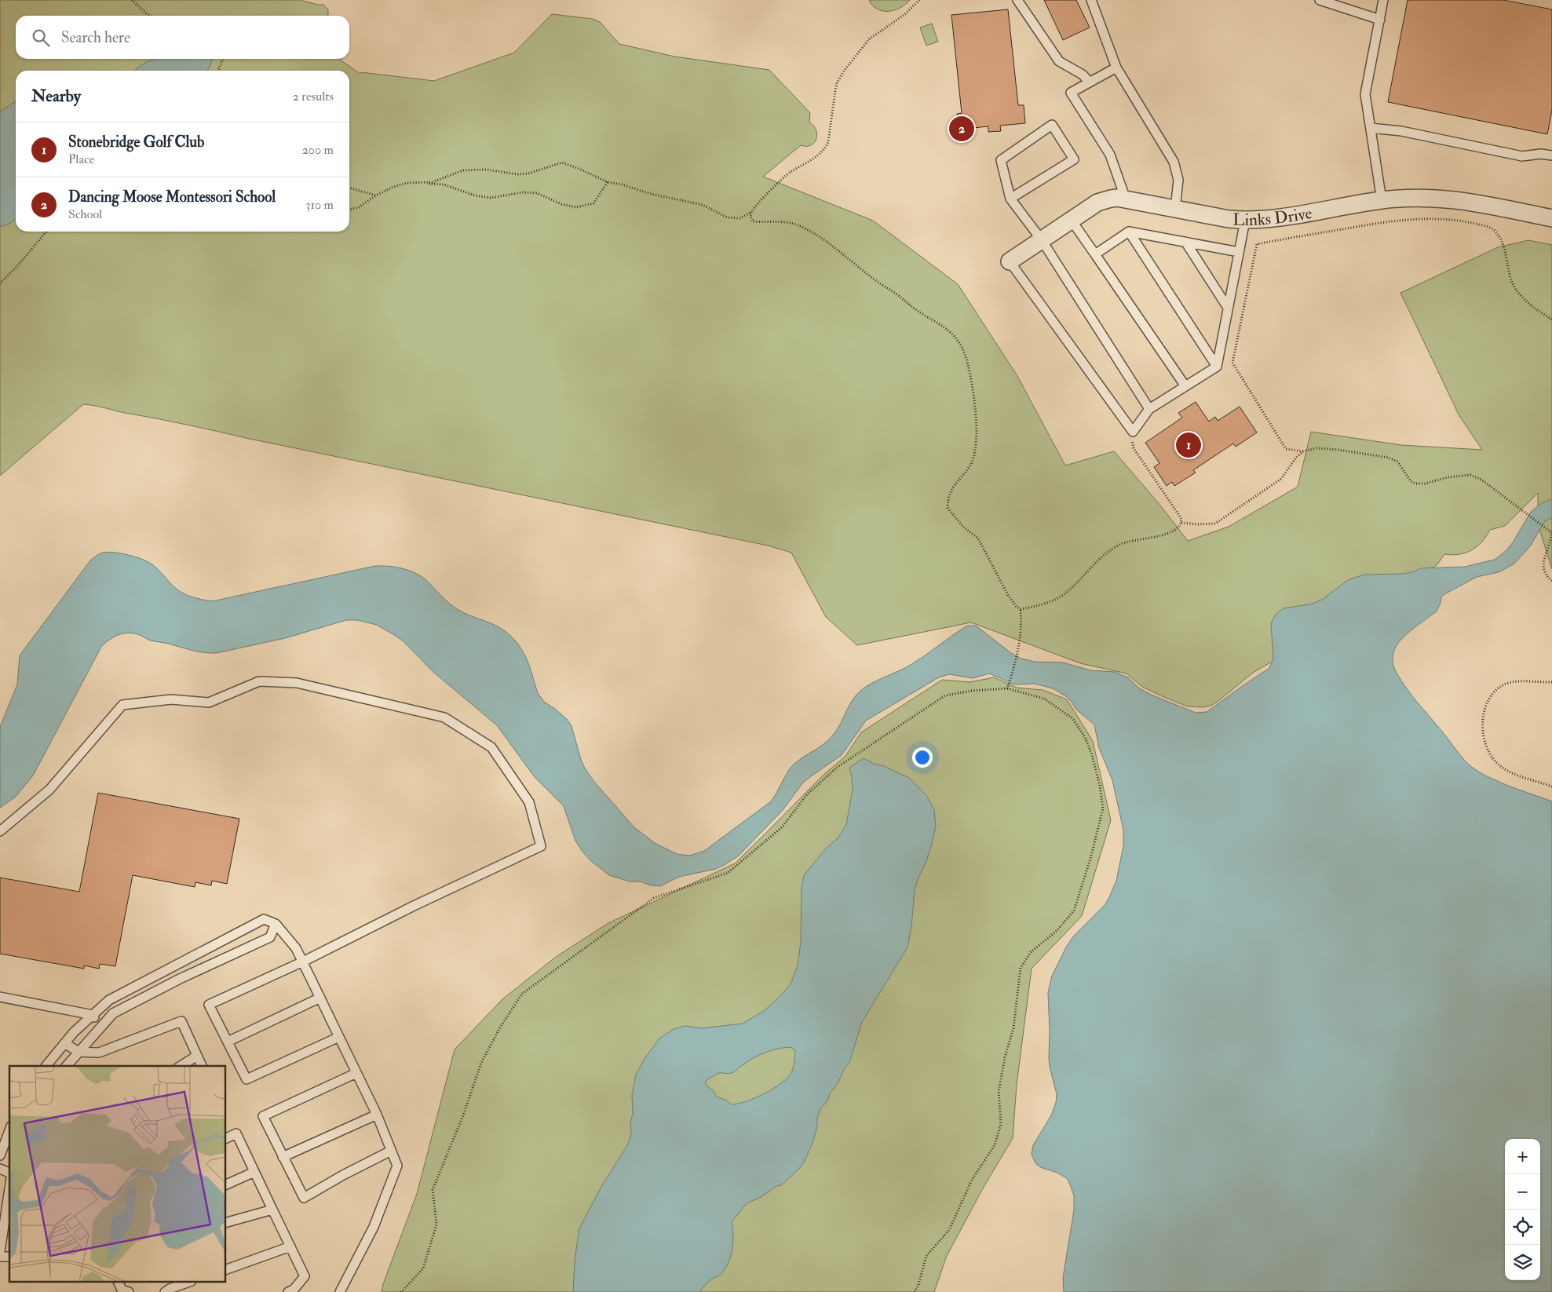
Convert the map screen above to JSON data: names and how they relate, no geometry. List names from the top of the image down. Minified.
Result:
{"streets":{"street":["Links Drive"]},"page":{"search":"Search here","heading":["Nearby","2 results"],"pins":["2","1"],"list":[{"mark":"1","name":"Stonebridge Golf Club","note":"Place","value":"200 m"},{"mark":"2","name":"Dancing Moose Montessori School","note":"School","value":"310 m"}],"map_buttons":["+","−"]}}
